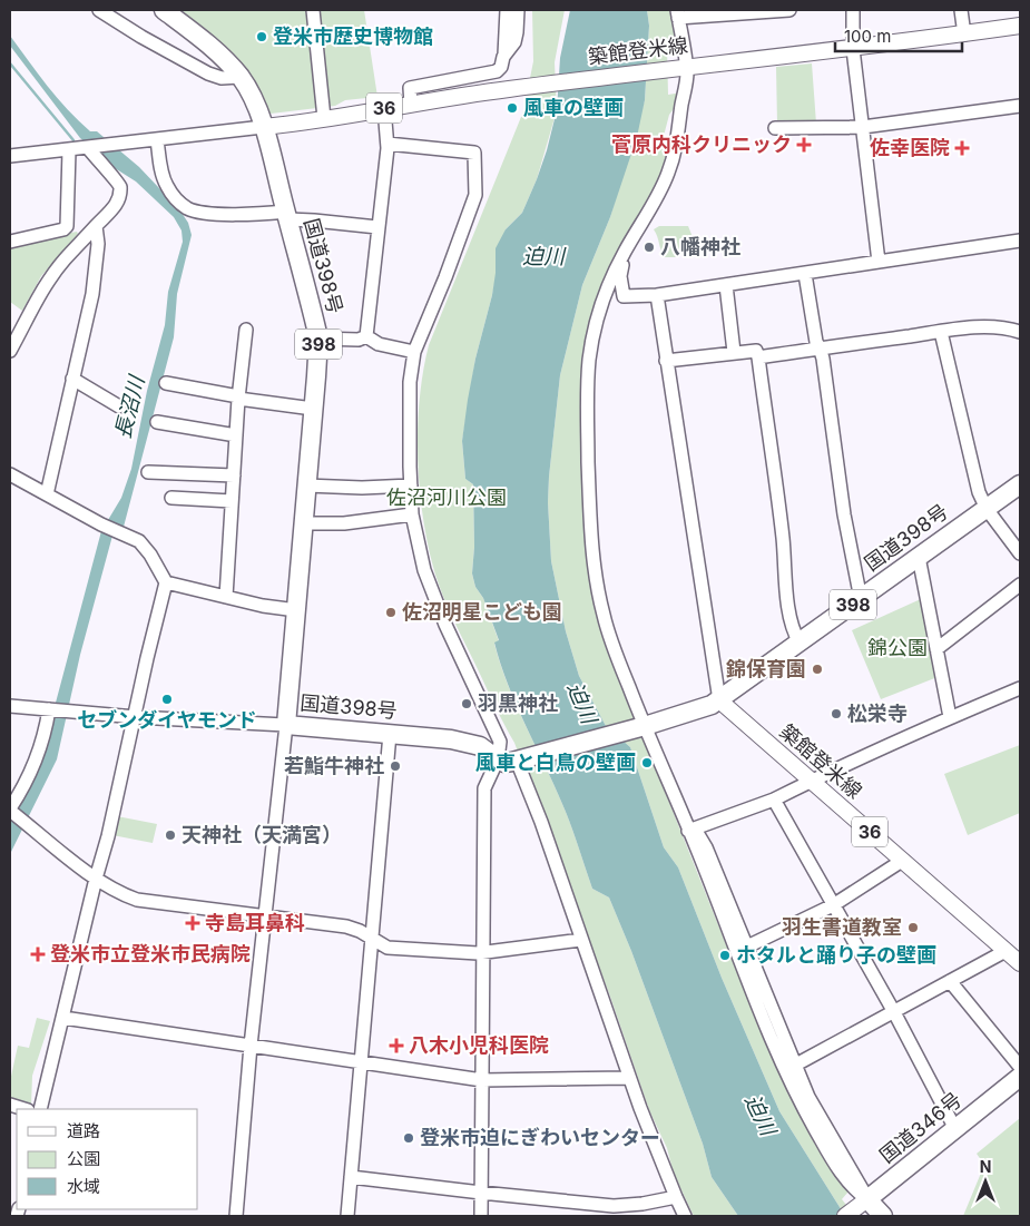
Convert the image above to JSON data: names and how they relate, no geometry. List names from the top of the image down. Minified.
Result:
{"streets":{"highway":["国道398号","398","国道346号"],"main road":["築館登米線","36"]},"crossings":[["築館登米線","国道398号"]],"water":["迫川","長沼川"],"parks":["佐沼河川公園","錦公園"],"places":{"other":["登米市歴史博物館","風車の壁画","八幡神社","佐沼明星こども園","錦保育園","セブンダイヤモンド","羽黒神社","松栄寺","風車と白鳥の壁画","若鮨牛神社","天神社（天満宮）","羽生書道教室","ホタルと踊り子の壁画","登米市迫にぎわいセンター"],"health":["菅原内科クリニック","佐幸医院","寺島耳鼻科","登米市立登米市民病院","八木小児科医院"]},"legend":["道路","公園","水域"],"scale_bar":"100 m","north":"top"}
